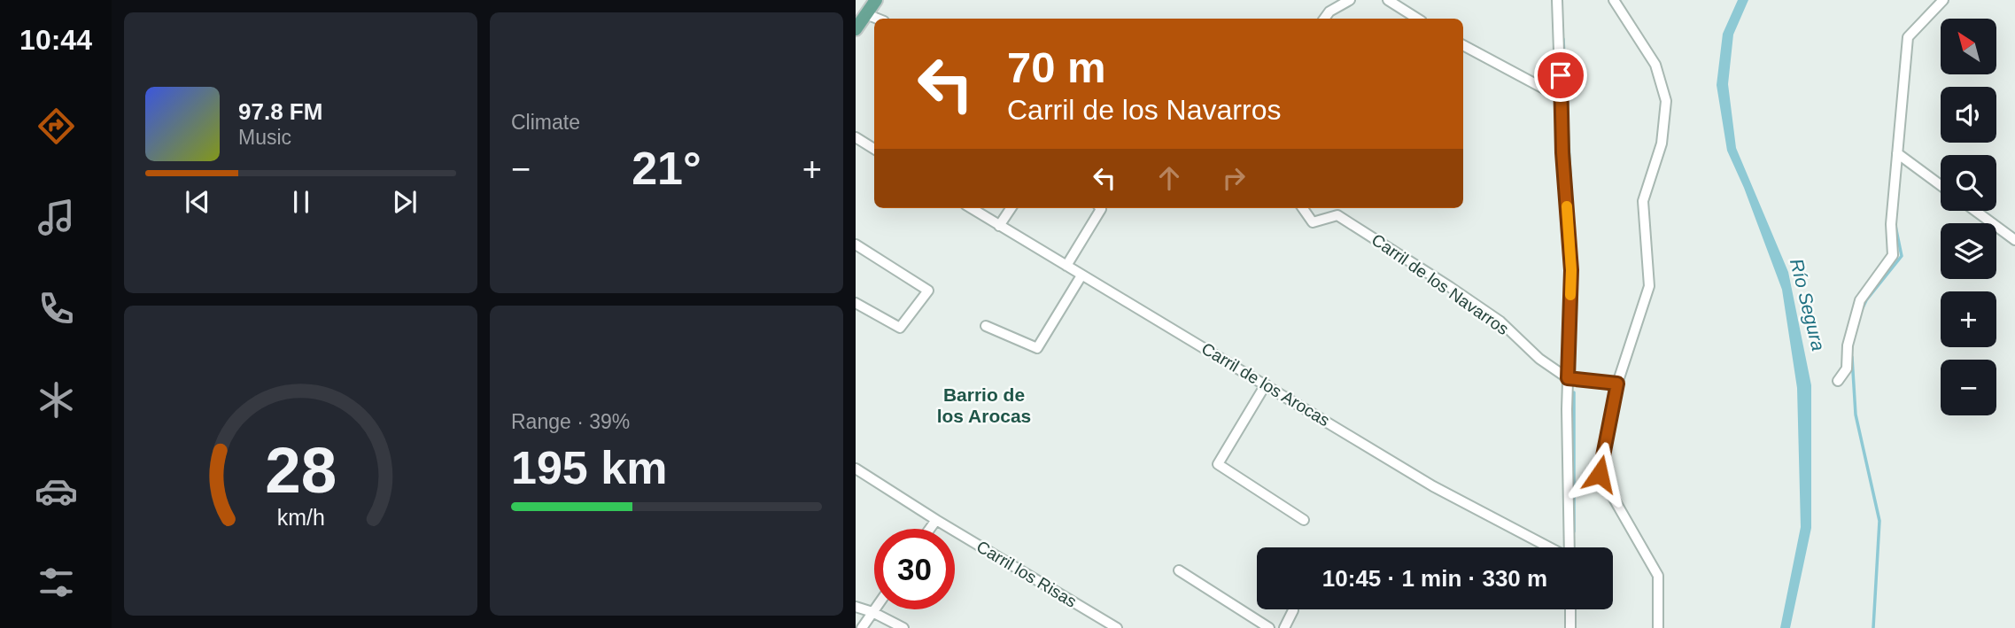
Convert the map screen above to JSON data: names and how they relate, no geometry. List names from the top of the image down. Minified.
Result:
{"streets":{"street":["Carril de los Navarros","Carril de los Arocas","Carril los Risas"]},"districts":["Barrio de los Arocas"],"water":["Río Segura"],"north":"top left","page":{"tabs":"10:44","tile":["Climate",["Range · 39%","195 km"]],"map_buttons":["+","−"],"turn":["70 m","Carril de los Navarros"],"song":["97.8 FM","Music"],"heat":["−","21°","+"],"limit":"30","trip":"10:45 · 1 min · 330 m","gauge":["28","km/h"]}}
